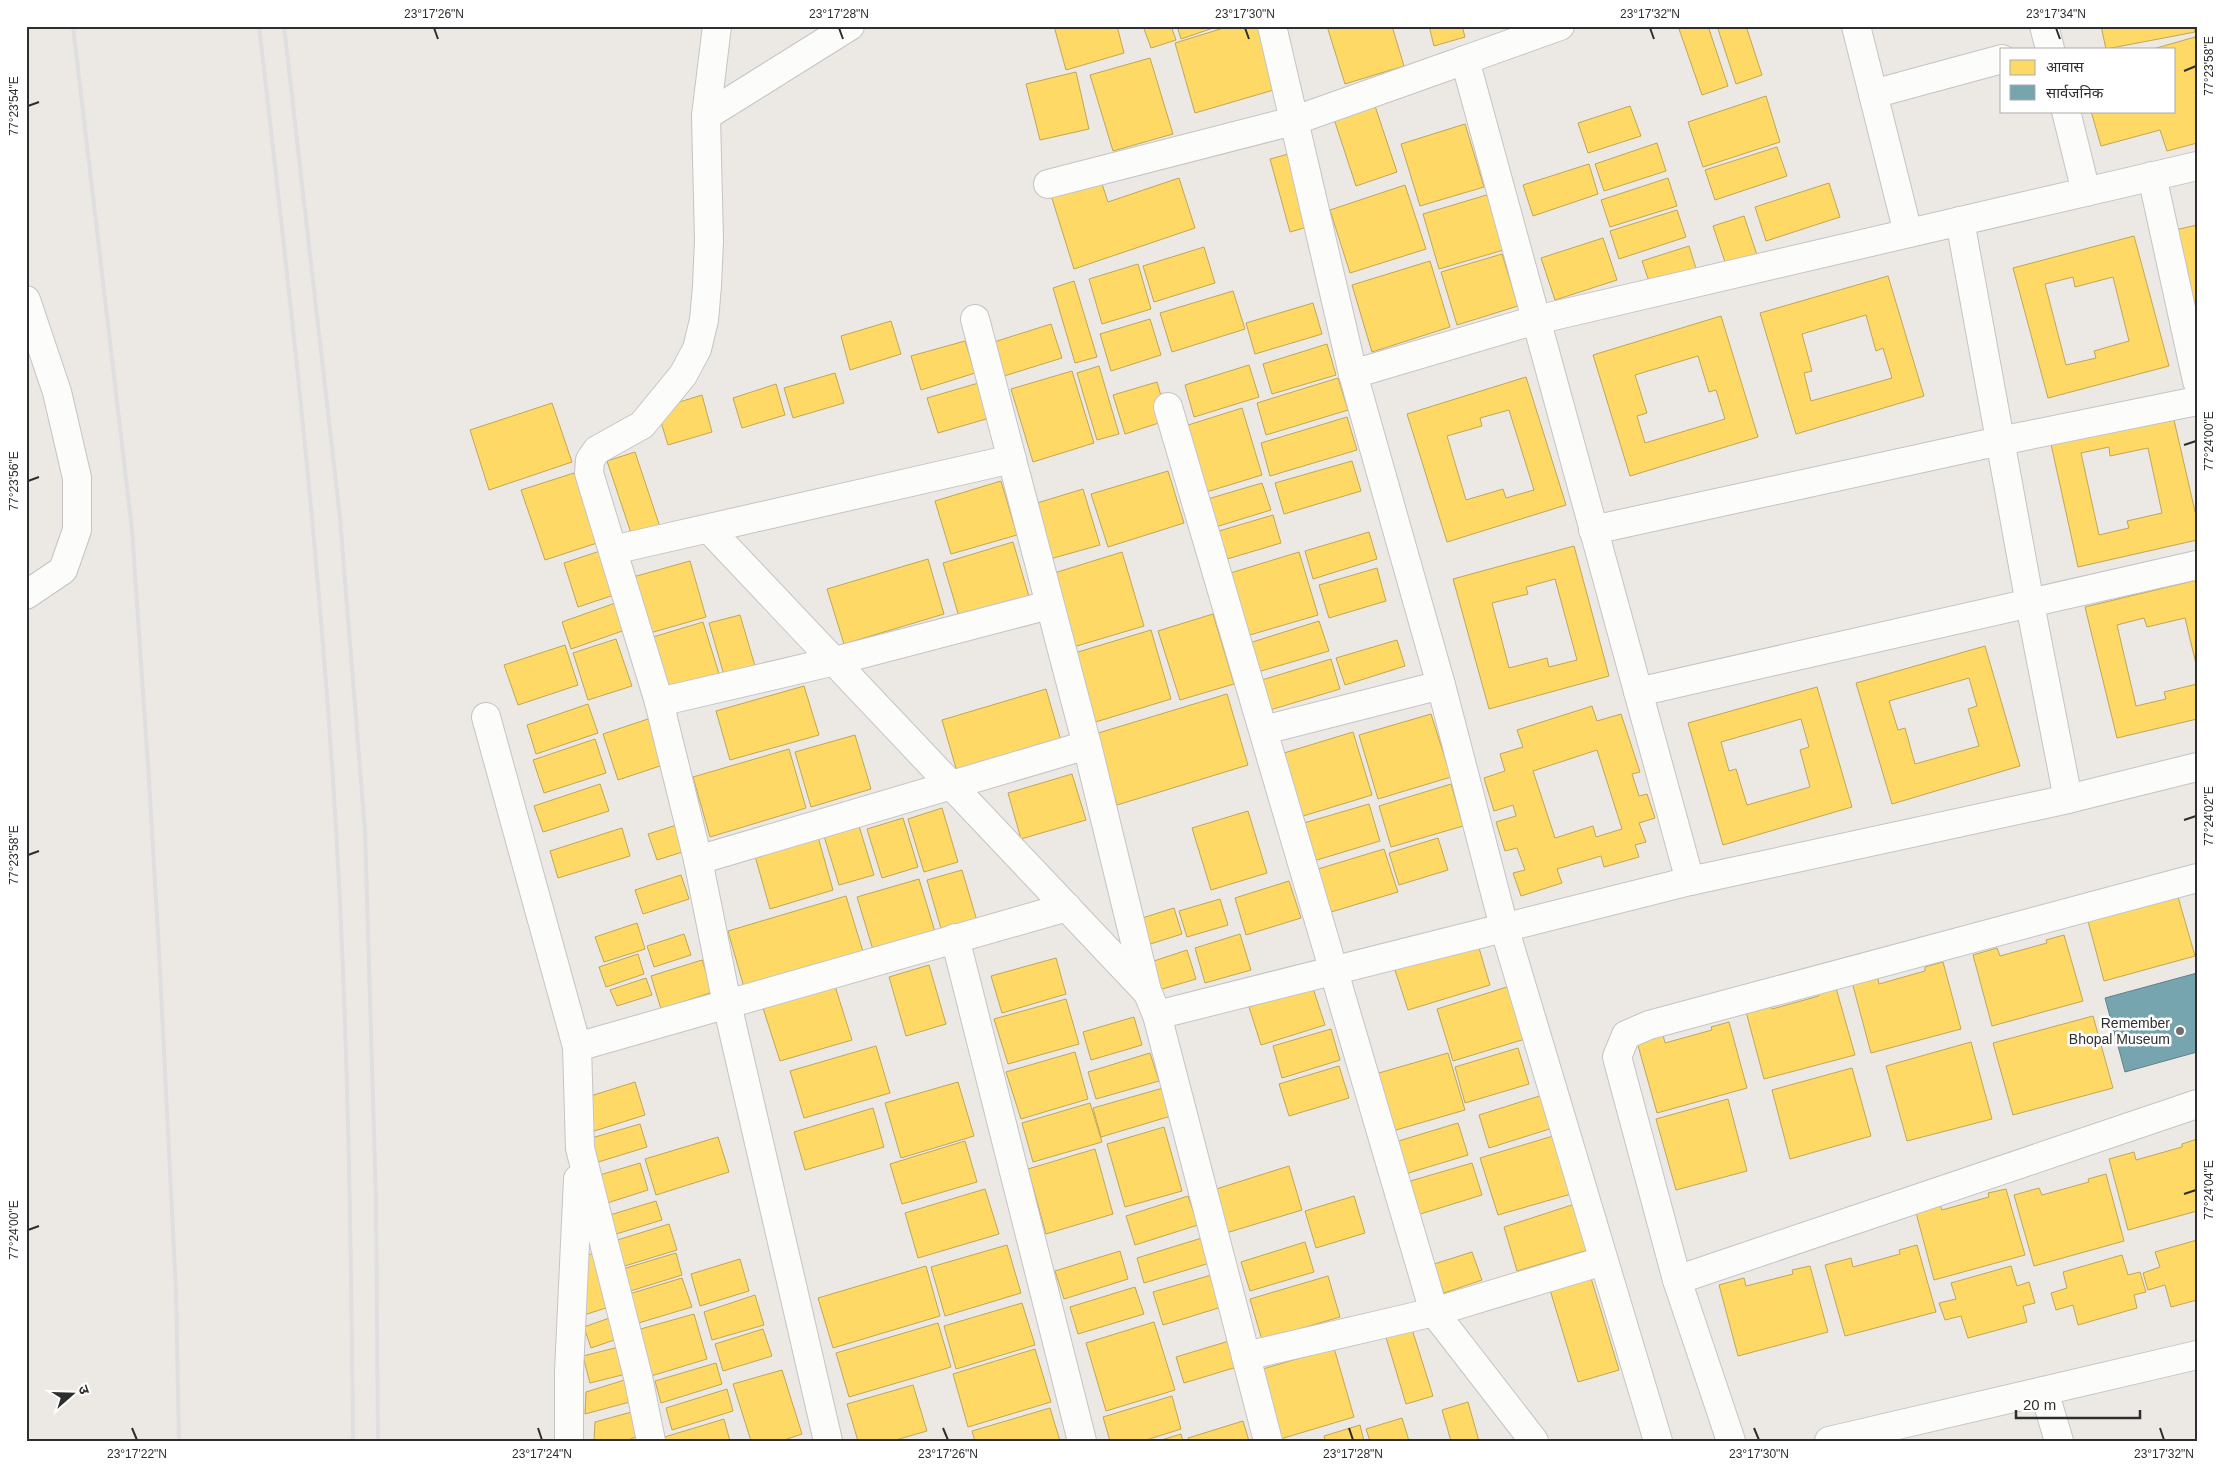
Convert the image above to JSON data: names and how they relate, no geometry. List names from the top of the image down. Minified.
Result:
{"places":["Remember Bhopal Museum"],"legend":["आवास","सार्वजनिक"],"scale_bar":"20 m","north":"right","coordinates":["23°17'26\"N","23°17'28\"N","23°17'30\"N","23°17'32\"N","23°17'34\"N","77°23'58\"E","77°23'54\"E","77°24'00\"E","77°23'56\"E","77°24'02\"E","77°24'04\"E","23°17'22\"N","23°17'24\"N"]}
